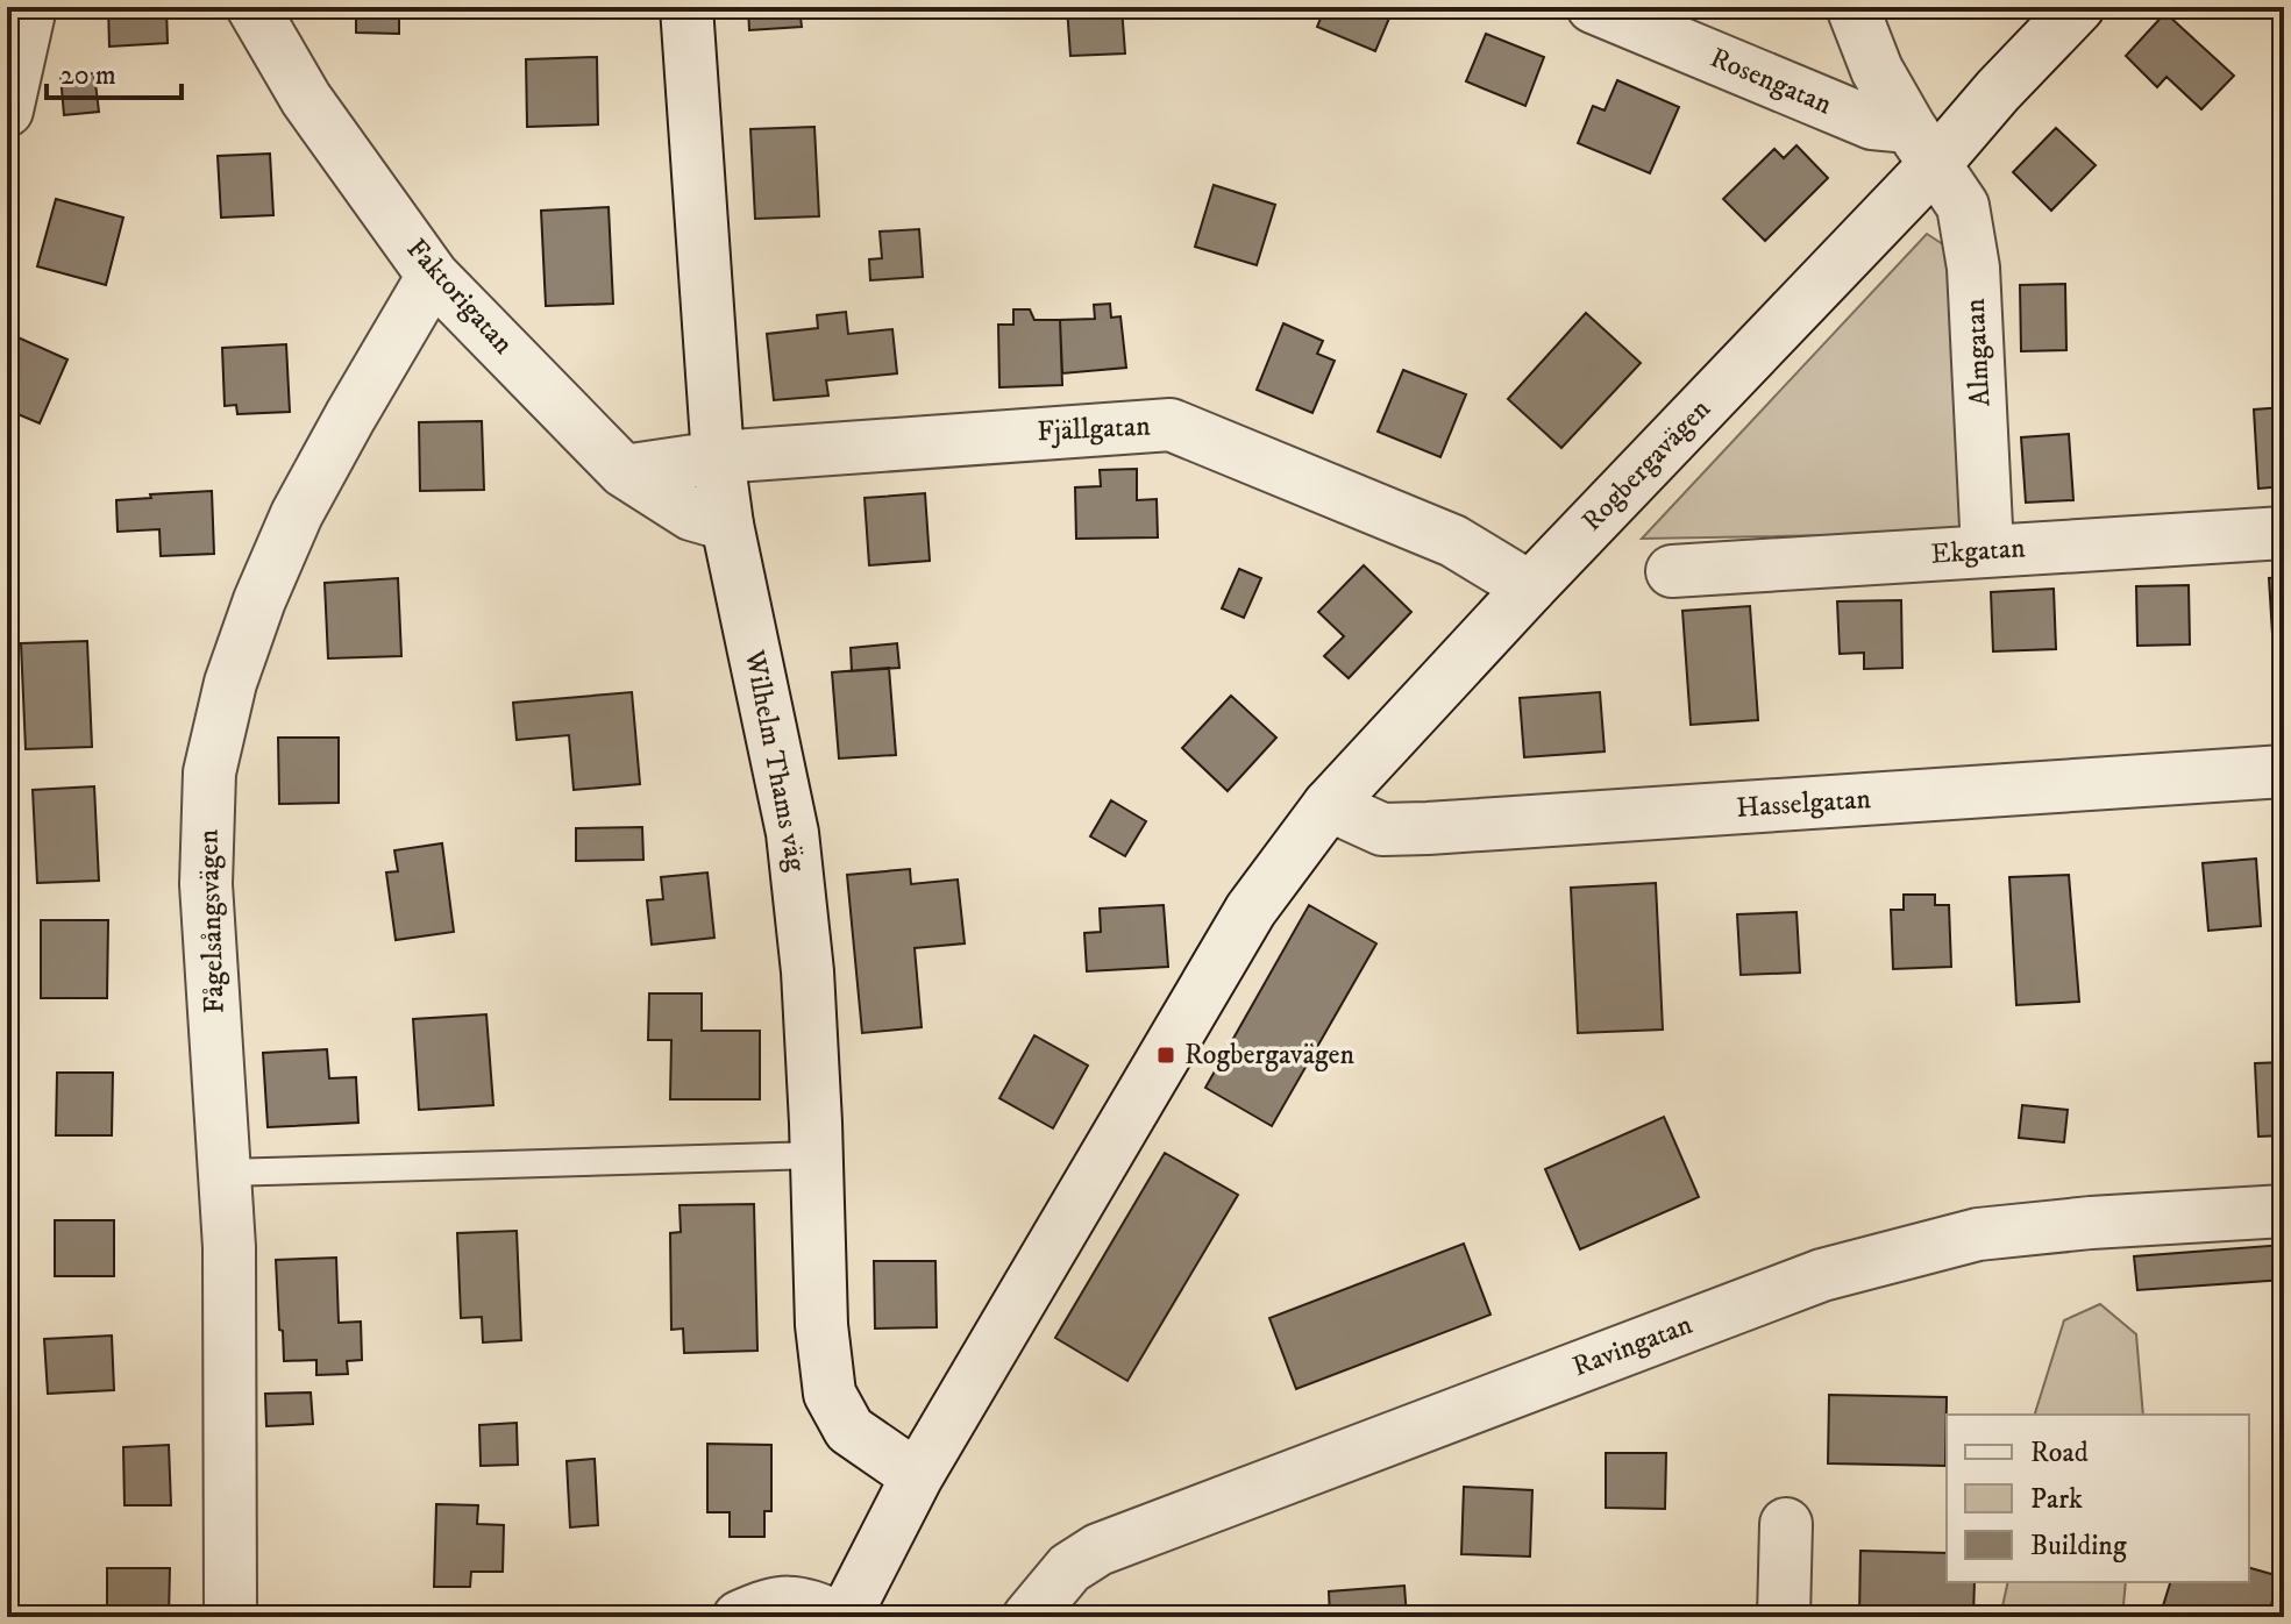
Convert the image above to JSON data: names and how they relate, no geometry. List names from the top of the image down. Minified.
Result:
{"streets":{"street":["Rosengatan","Faktorigatan","Almgatan","Fjällgatan","Rogbergavägen","Ekgatan","Wilhelm Thams väg","Hasselgatan","Fågelsångsvägen","Ravingatan"]},"crossings":[["Rosengatan","Almgatan"],["Rosengatan","Rogbergavägen"],["Faktorigatan","Fjällgatan"],["Faktorigatan","Wilhelm Thams väg"],["Faktorigatan","Fågelsångsvägen"],["Almgatan","Rogbergavägen"],["Almgatan","Ekgatan"],["Fjällgatan","Rogbergavägen"],["Fjällgatan","Wilhelm Thams väg"],["Rogbergavägen","Wilhelm Thams väg"],["Rogbergavägen","Hasselgatan"]],"places":{"transit":["Rogbergavägen"]},"legend":["Road","Park","Building"],"scale_bar":"20 m"}
